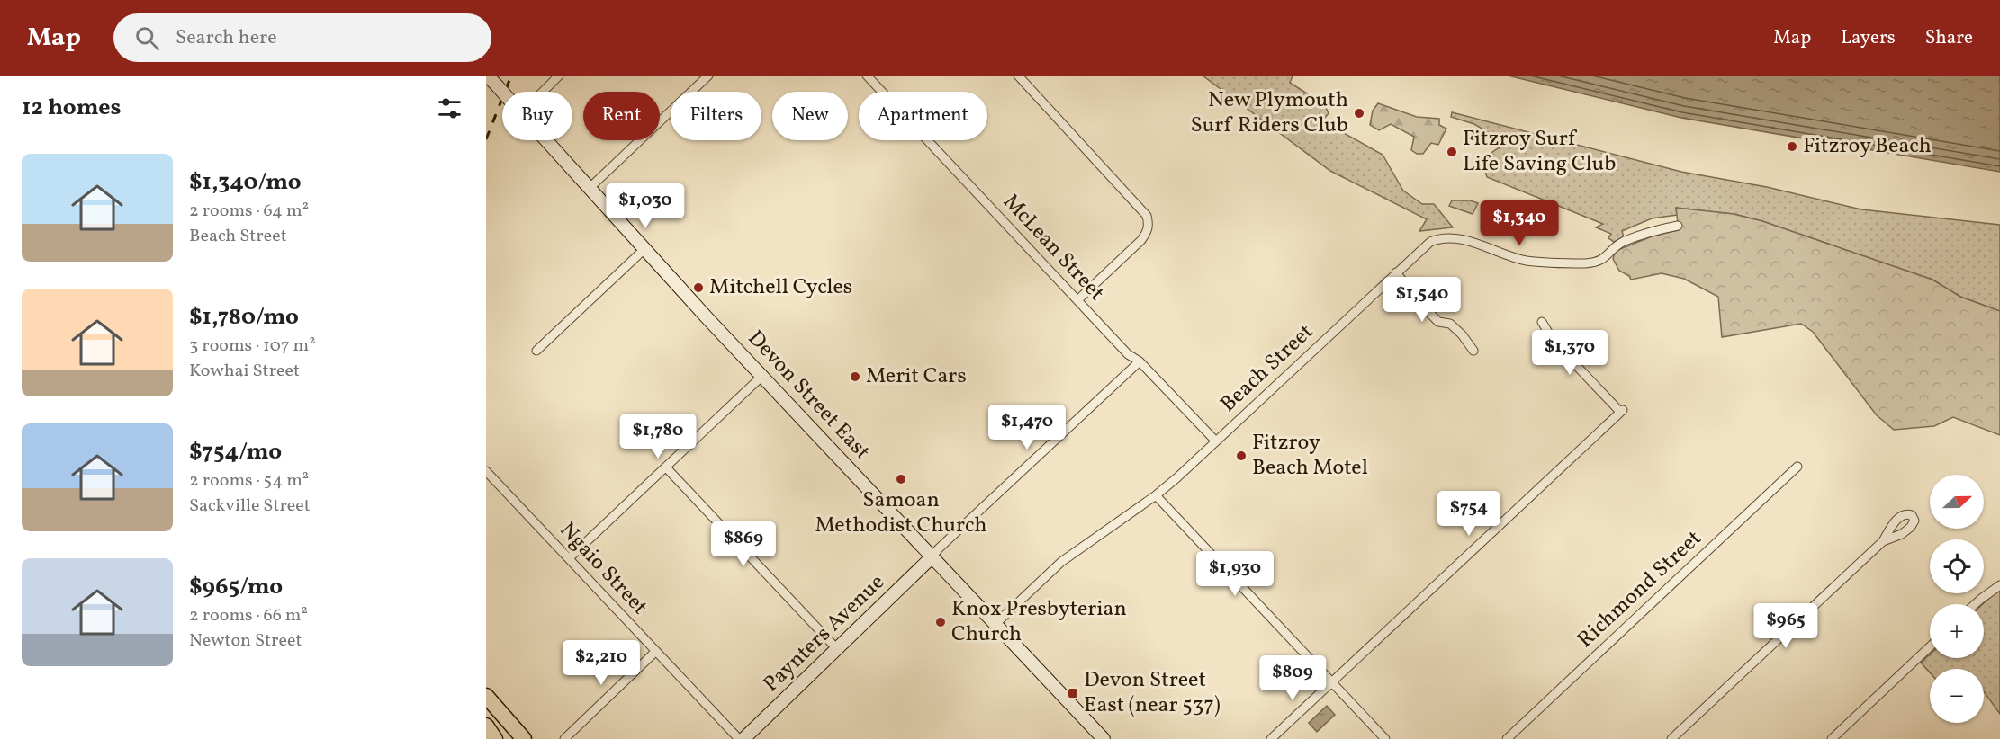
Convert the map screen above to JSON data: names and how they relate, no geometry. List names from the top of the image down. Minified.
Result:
{"streets":{"main road":["Devon Street East","Paynters Avenue"],"street":["McLean Street","Beach Street","Ngaio Street","Richmond Street"]},"crossings":[["McLean Street","Beach Street"],["Beach Street","Devon Street East"],["Devon Street East","Paynters Avenue"]],"places":{"other":["New Plymouth Surf Riders Club","Fitzroy Beach","Fitzroy Surf Life Saving Club","Mitchell Cycles","Merit Cars","Fitzroy Beach Motel","Samoan Methodist Church","Knox Presbyterian Church"],"transit":["Devon Street East (near 537)"]},"north":"right","page":{"header":"Map","search":"Search here","nav":["Map","Layers","Share"],"heading":"12 homes","chip":["Buy","Rent","Filters","New","Apartment"],"list":[{"name":"$1,340/mo","note":"2 rooms · 64 m² · Beach Street"},{"name":"$1,780/mo","note":"3 rooms · 107 m² · Kowhai Street"},{"name":"$754/mo","note":"2 rooms · 54 m² · Sackville Street"},{"name":"$965/mo","note":"2 rooms · 66 m² · Newton Street"}],"price":["$1,030","$1,340","$1,540","$1,370","$1,470","$1,780","$754","$869","$1,930","$965","$2,210","$809"],"map_buttons":["+","−"]}}
